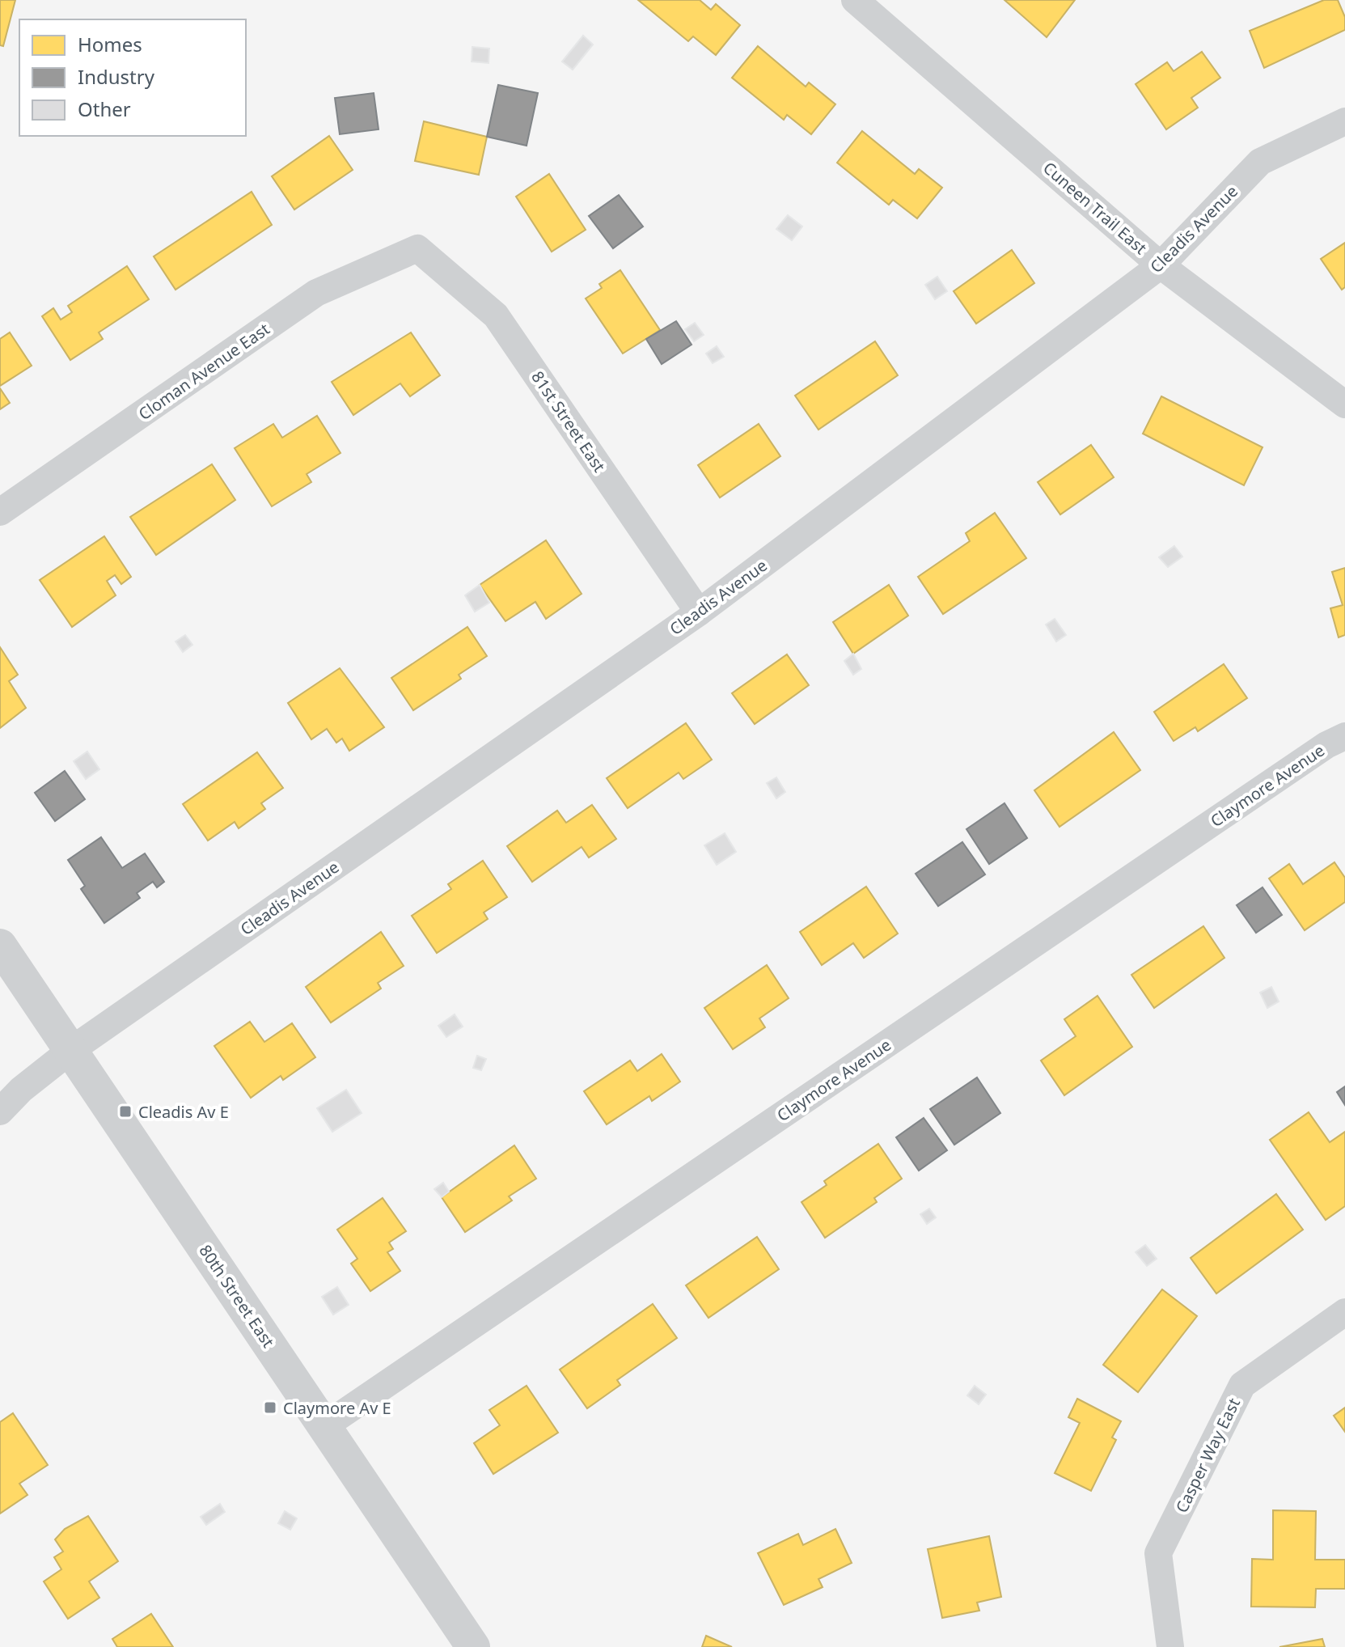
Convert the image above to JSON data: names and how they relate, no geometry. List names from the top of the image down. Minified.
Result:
{"streets":{"street":["Cuneen Trail East","Cleadis Avenue","Cloman Avenue East","81st Street East","Claymore Avenue","80th Street East","Casper Way East"]},"crossings":[["Cuneen Trail East","Cleadis Avenue"],["Cleadis Avenue","81st Street East"],["Cleadis Avenue","80th Street East"],["Cloman Avenue East","81st Street East"],["Claymore Avenue","80th Street East"]],"places":{"transit":["Cleadis Av E","Claymore Av E"]},"legend":["Homes","Industry","Other"]}
